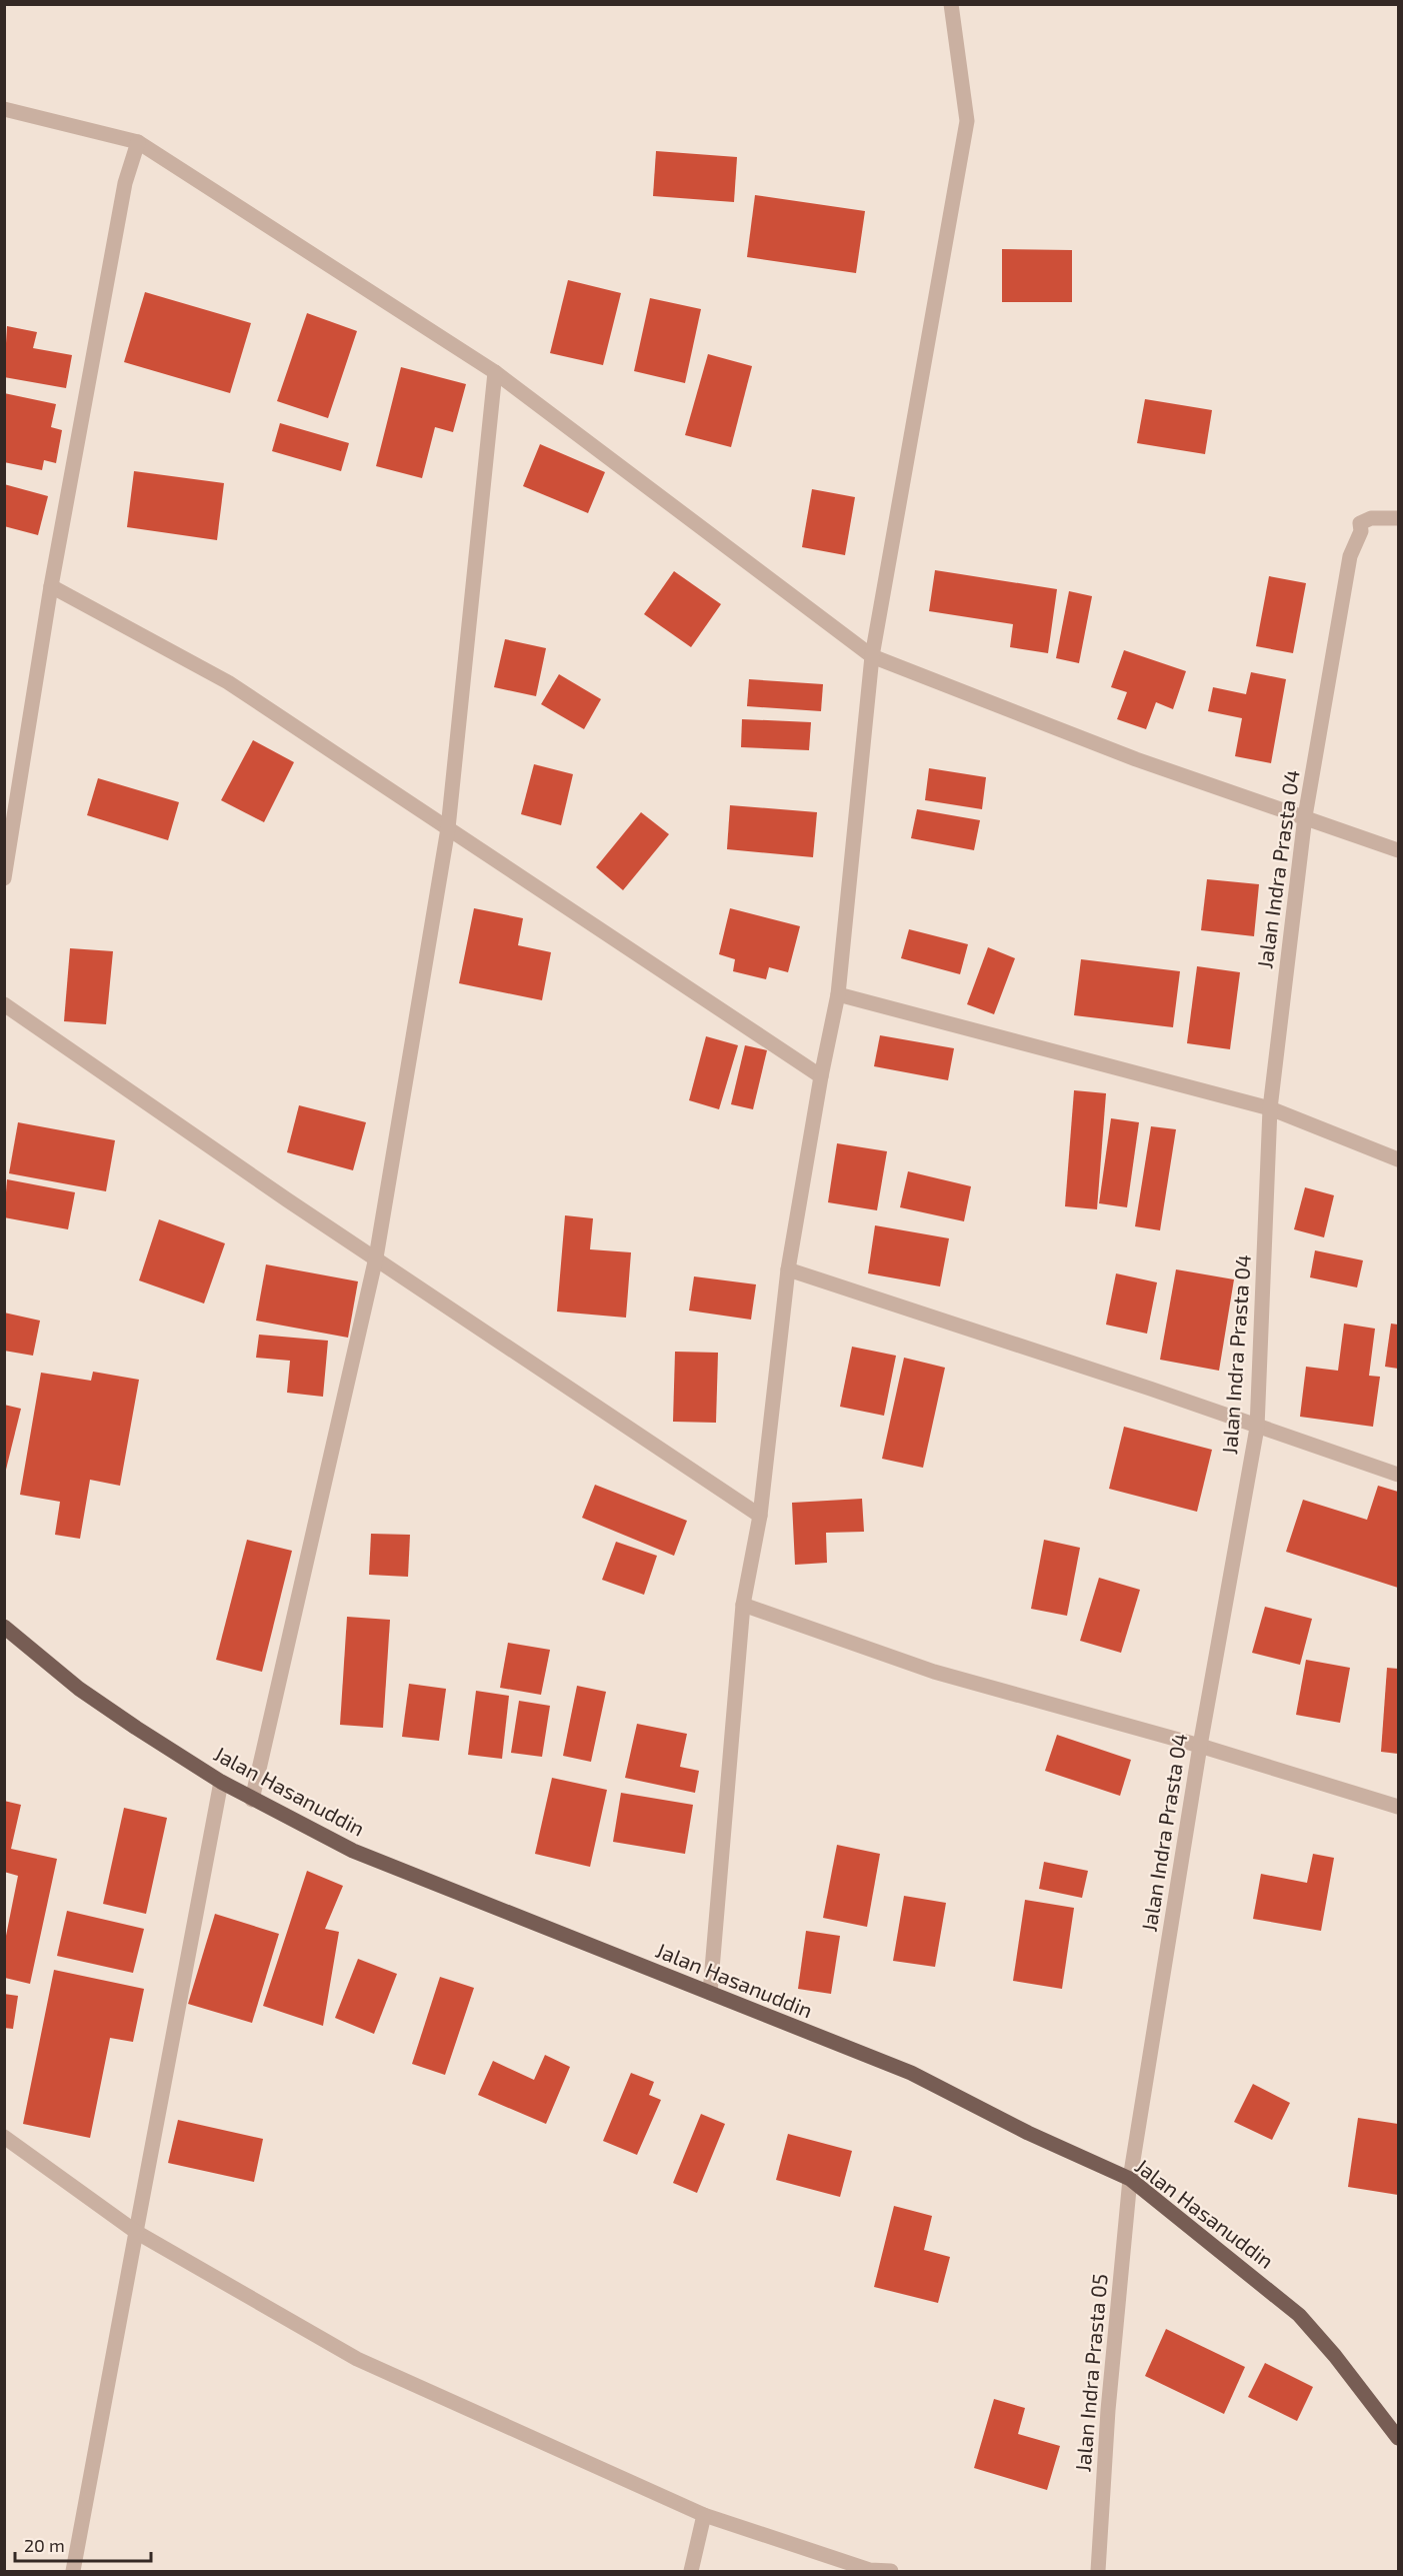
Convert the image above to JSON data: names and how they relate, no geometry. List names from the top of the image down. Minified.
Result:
{"streets":{"main road":["Jalan Hasanuddin"],"street":["Jalan Indra Prasta 04","Jalan Indra Prasta 05"]},"crossings":[["Jalan Indra Prasta 04","Jalan Hasanuddin"],["Jalan Indra Prasta 04","Jalan Indra Prasta 05"],["Jalan Hasanuddin","Jalan Indra Prasta 05"]],"scale_bar":"20 m"}
